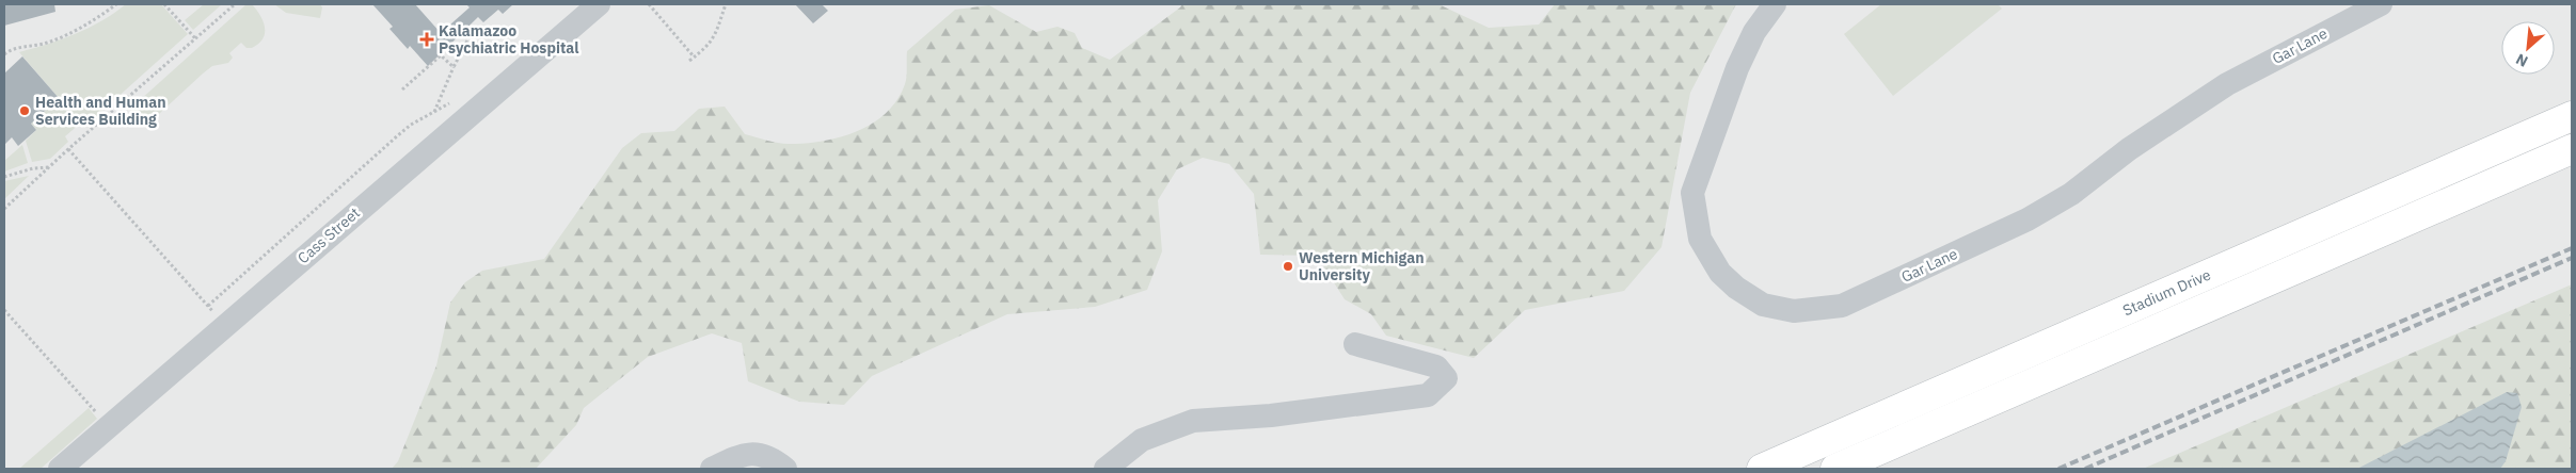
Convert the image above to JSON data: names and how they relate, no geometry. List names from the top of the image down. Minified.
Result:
{"streets":{"main road":["Stadium Drive"],"street":["Gar Lane","Cass Street"]},"places":{"health":["Kalamazoo Psychiatric Hospital"],"other":["Health and Human Services Building","Western Michigan University"]},"north":"bottom left"}
